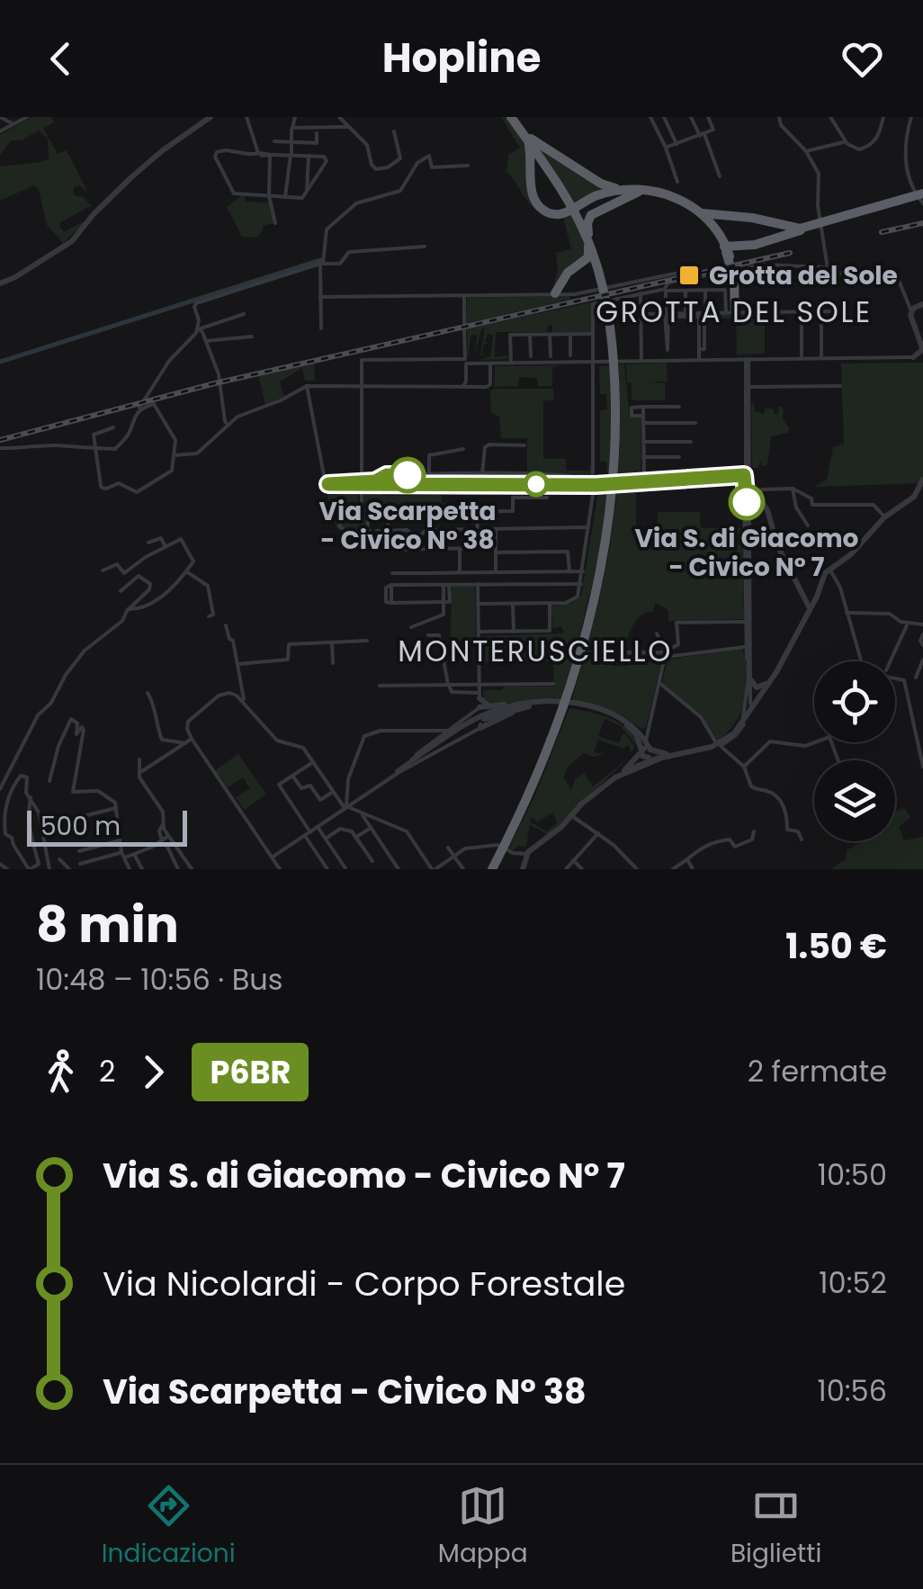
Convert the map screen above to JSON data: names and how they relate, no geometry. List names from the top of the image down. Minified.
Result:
{"districts":["GROTTA DEL SOLE","MONTERUSCIELLO"],"places":{"transit":["Grotta del Sole"],"other":["Via Scarpetta - Civico N° 38","Via S. di Giacomo - Civico N° 7"]},"lines":["bus line P6BR"],"scale_bar":"500 m","page":{"header":"Hopline","scale":"500 m","heading":["8 min","10:48 – 10:56 · Bus","1.50 €"],"legs":["2","P6BR","2 fermate"],"list":[{"name":"Via S. di Giacomo - Civico N° 7","value":"10:50"},{"name":"Via Nicolardi - Corpo Forestale","value":"10:52"},{"name":"Via Scarpetta - Civico N° 38","value":"10:56"}],"tabs":["Indicazioni","Mappa","Biglietti"]}}
